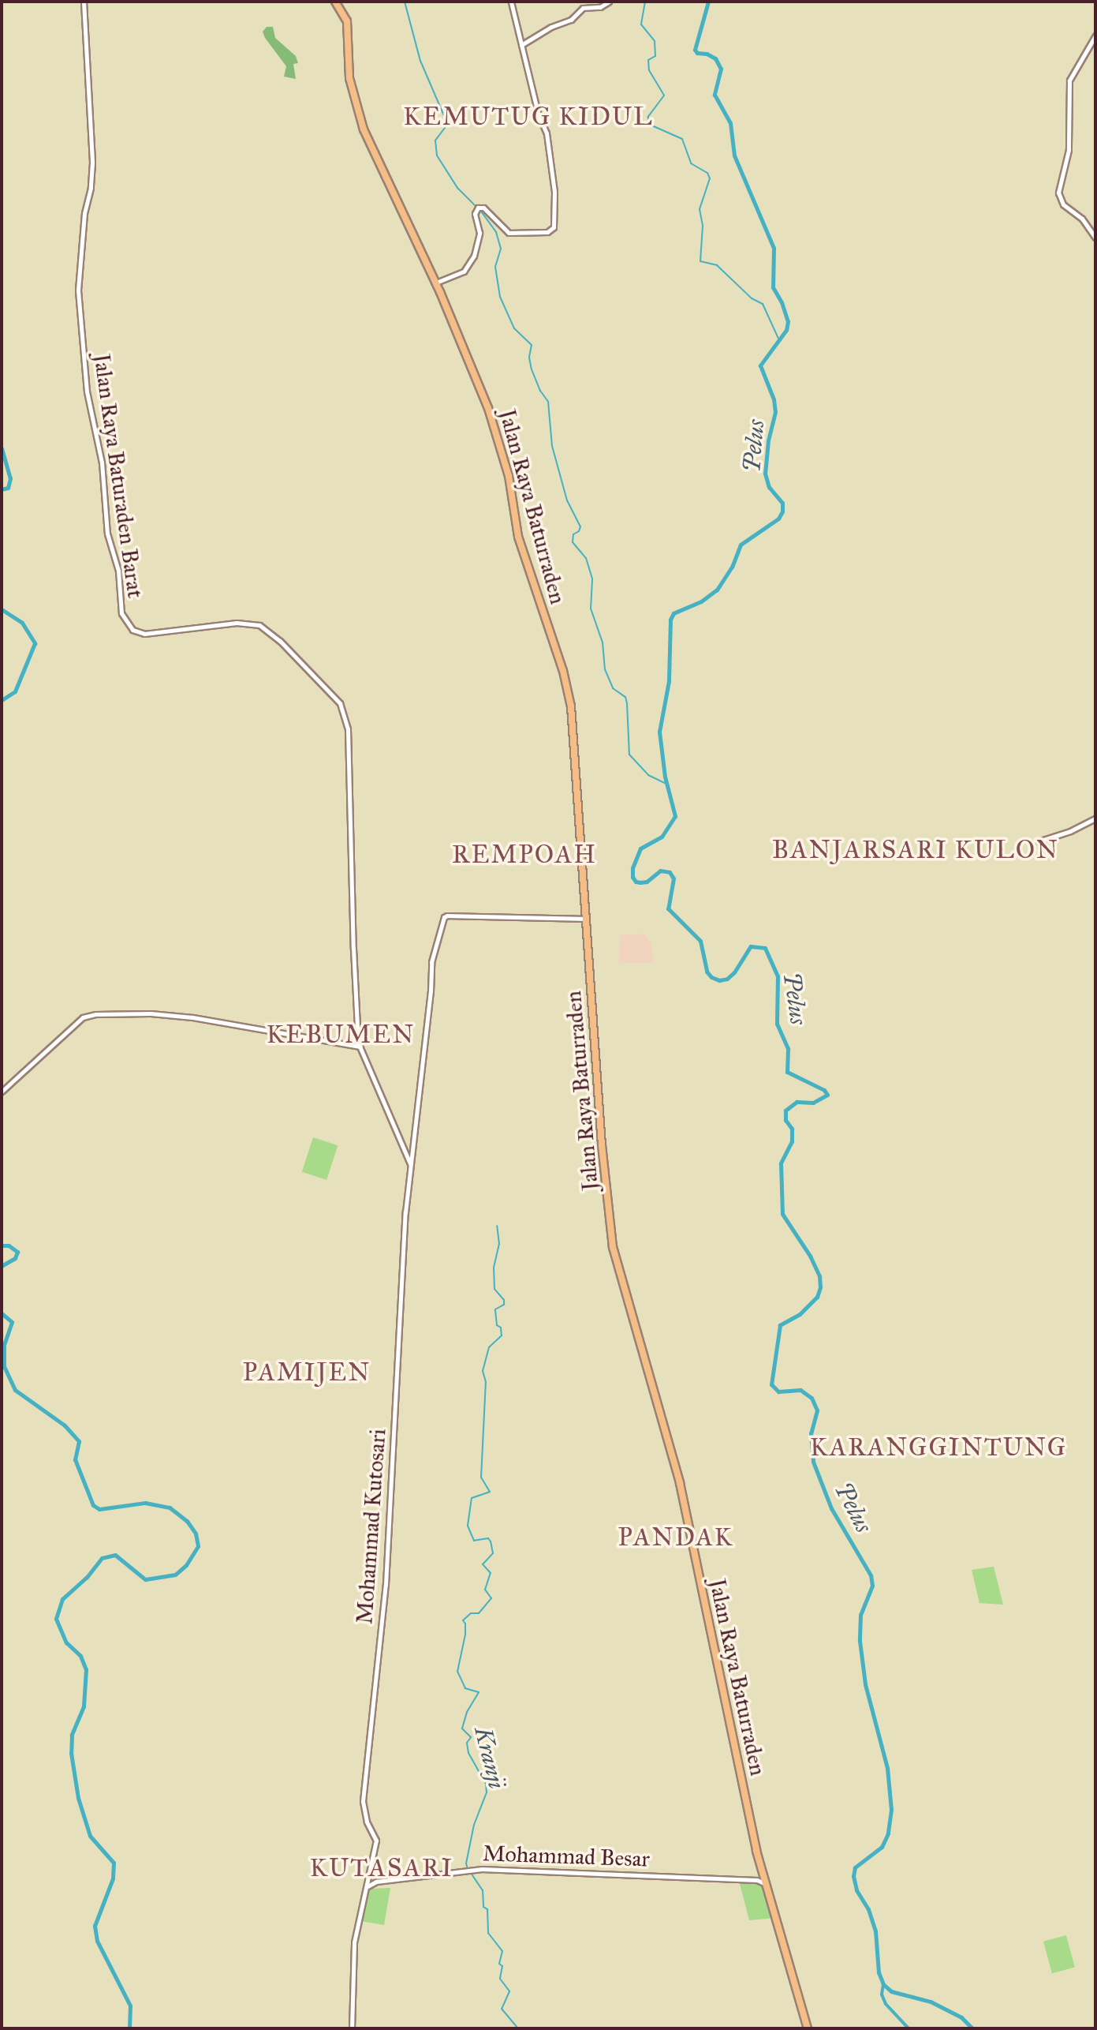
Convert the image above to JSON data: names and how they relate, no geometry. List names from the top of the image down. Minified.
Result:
{"streets":{"main road":["Jalan Raya Baturraden"],"street":["Jalan Raya Baturaden Barat","Mohammad Kutosari","Mohammad Besar"]},"crossings":[["Jalan Raya Baturaden Barat","Mohammad Kutosari"],["Jalan Raya Baturraden","Mohammad Kutosari"]],"districts":["KEMUTUG KIDUL","BANJARSARI KULON","REMPOAH","KEBUMEN","PAMIJEN","KARANGGINTUNG","PANDAK","KUTASARI"],"water":["Pelus","Kranji"]}
